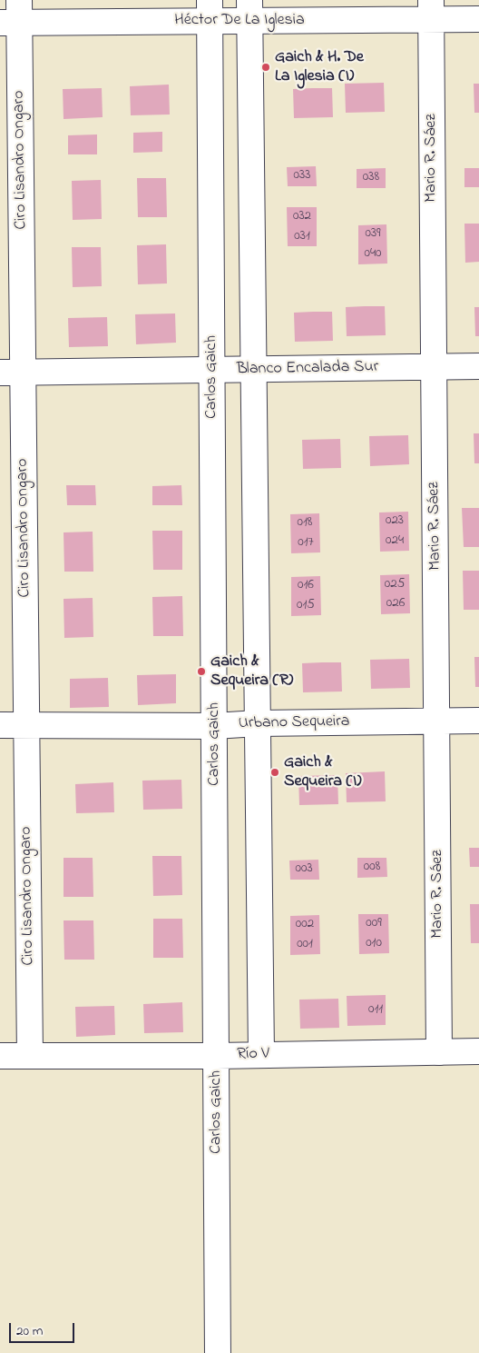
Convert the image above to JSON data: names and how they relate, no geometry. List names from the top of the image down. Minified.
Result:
{"streets":{"street":["Héctor De La Iglesia","Mario R. Sáez","Ciro Lisandro Ongaro","Blanco Encalada Sur","Carlos Gaich","Urbano Sequeira","Río V"]},"crossings":[["Héctor De La Iglesia","Mario R. Sáez"],["Héctor De La Iglesia","Ciro Lisandro Ongaro"],["Héctor De La Iglesia","Carlos Gaich"],["Mario R. Sáez","Blanco Encalada Sur"],["Mario R. Sáez","Urbano Sequeira"],["Mario R. Sáez","Río V"],["Ciro Lisandro Ongaro","Blanco Encalada Sur"],["Ciro Lisandro Ongaro","Urbano Sequeira"],["Ciro Lisandro Ongaro","Río V"],["Blanco Encalada Sur","Carlos Gaich"],["Carlos Gaich","Urbano Sequeira"],["Carlos Gaich","Río V"]],"places":["Gaich & H. De La Iglesia (I)","Gaich & Sequeira (R)","Gaich & Sequeira (I)"],"house_numbers":["033","038","032","039","031","040","023","018","024","017","025","016","026","015","008","003","009","002","010","001","011"],"scale_bar":"20 m"}
